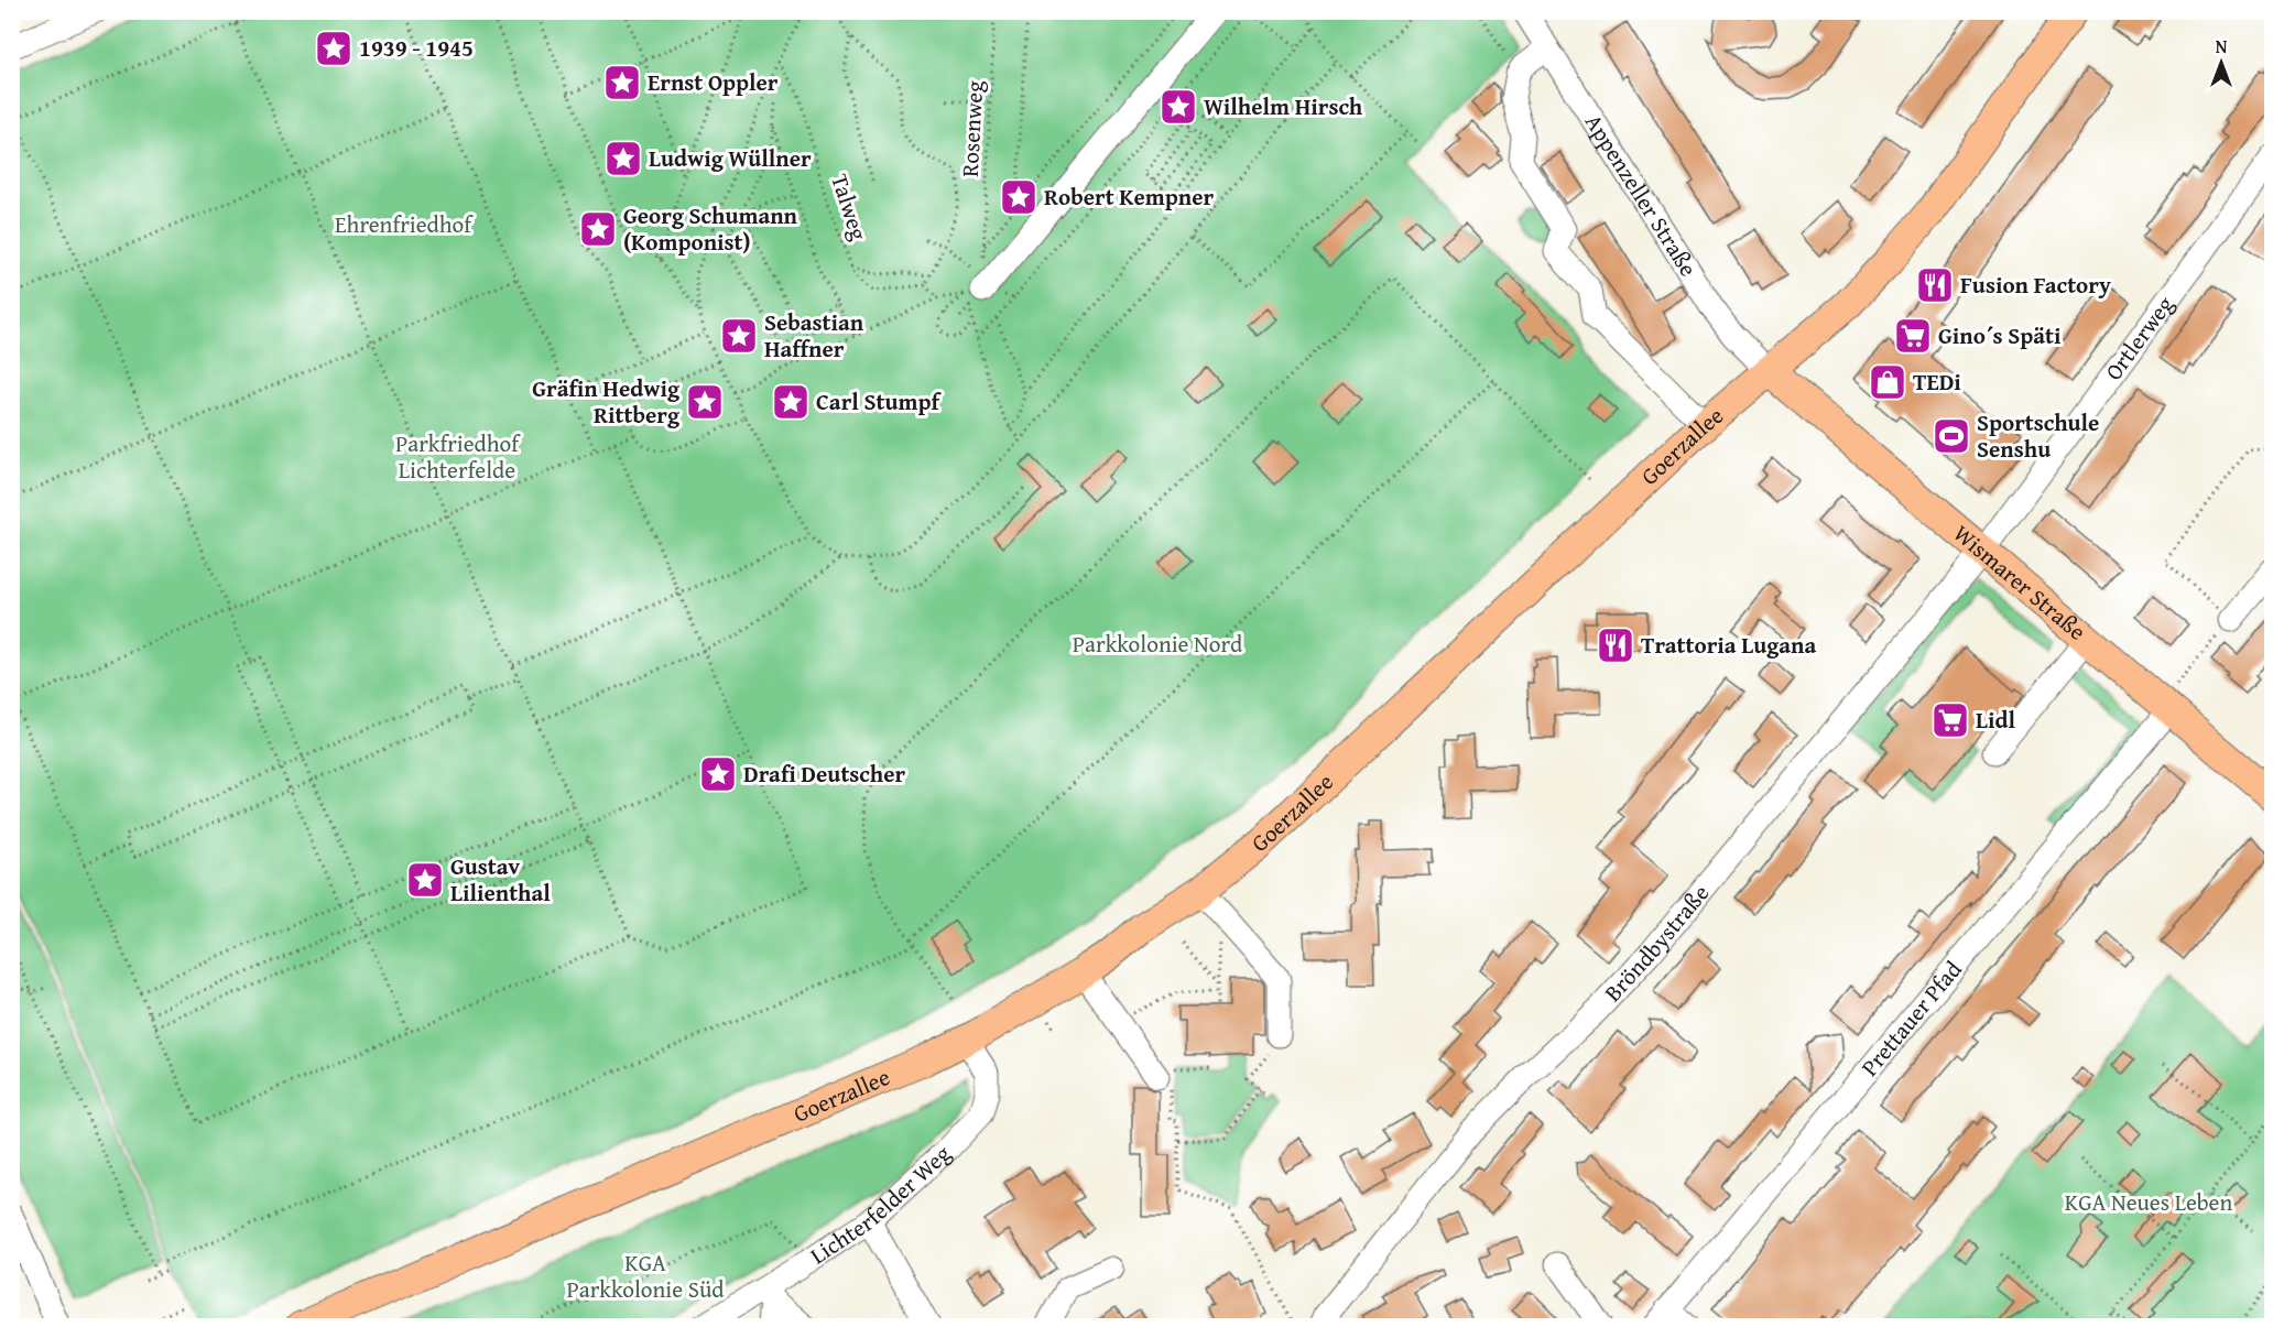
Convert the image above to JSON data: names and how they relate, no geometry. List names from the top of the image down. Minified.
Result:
{"streets":{"main road":["Goerzallee","Wismarer Straße"],"street":["Appenzeller Straße","Ortlerweg","Bröndbystraße","Prettauer Pfad","Lichterfelder Weg"],"path":["Rosenweg","Talweg"]},"crossings":[["Appenzeller Straße","Goerzallee"],["Appenzeller Straße","Wismarer Straße"],["Ortlerweg","Wismarer Straße"],["Ortlerweg","Bröndbystraße"],["Goerzallee","Wismarer Straße"],["Goerzallee","Lichterfelder Weg"],["Wismarer Straße","Bröndbystraße"],["Wismarer Straße","Prettauer Pfad"]],"parks":["Ehrenfriedhof","Parkfriedhof Lichterfelde","Parkkolonie Nord","KGA Neues Leben","KGA Parkkolonie Süd"],"places":{"place":["1939 - 1945","Ernst Oppler","Wilhelm Hirsch","Ludwig Wüllner","Robert Kempner","Georg Schumann (Komponist)","Sebastian Haffner","Gräfin Hedwig Rittberg","Carl Stumpf","Drafi Deutscher","Gustav Lilienthal"],"restaurant":["Fusion Factory","Trattoria Lugana"],"supermarket":["Gino´s Späti","Lidl"],"shop":["TEDi"],"sports":["Sportschule Senshu"]},"north":"top"}
